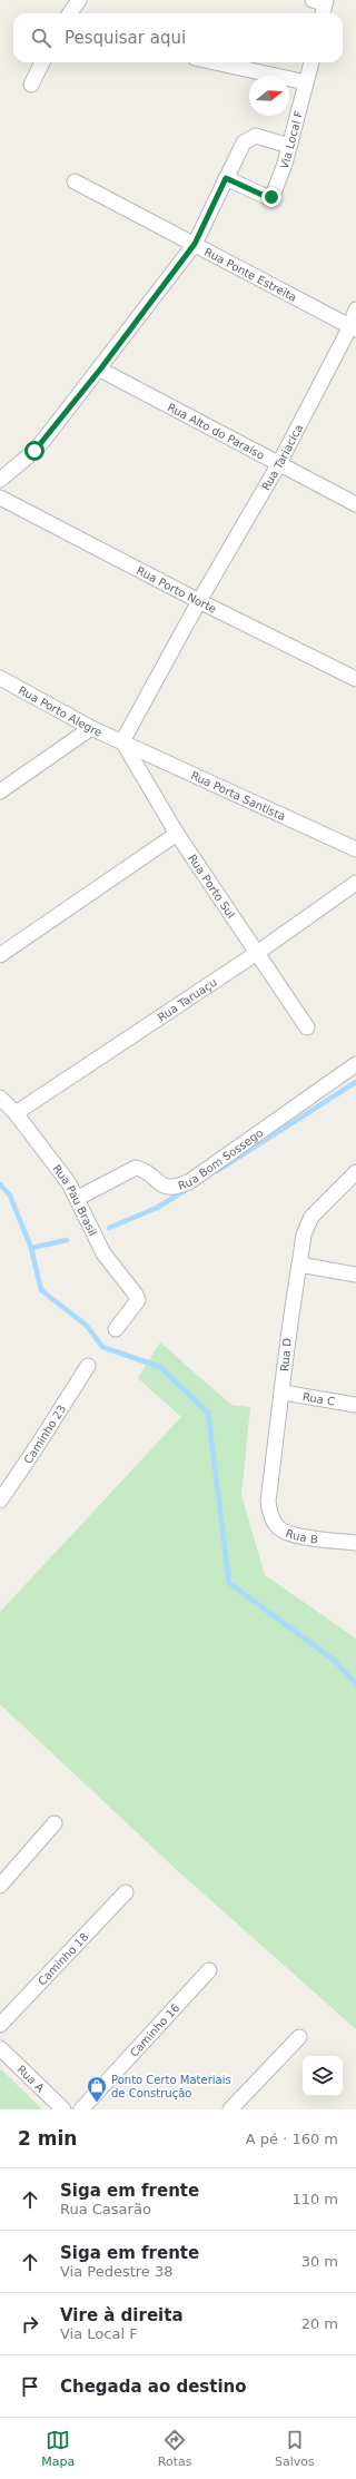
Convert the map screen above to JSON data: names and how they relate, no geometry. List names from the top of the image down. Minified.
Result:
{"streets":{"street":["Via Local F","Rua Ponte Estreita","Rua Alto do Paraíso","Rua Tariacica","Rua Porto Norte","Rua Porto Alegre","Rua Porta Santista","Rua Porto Sul","Rua Taruaçu","Rua Bom Sossego","Rua Pau Brasil","Rua D","Rua C","Caminho 23","Rua B","Caminho 18","Caminho 16","Rua A"]},"crossings":[["Rua Ponte Estreita","Rua Tariacica"],["Rua Alto do Paraíso","Rua Tariacica"],["Rua Tariacica","Rua Porto Norte"],["Rua Tariacica","Rua Porto Alegre"],["Rua Tariacica","Rua Porta Santista"],["Rua Tariacica","Rua Porto Sul"],["Rua Porto Alegre","Rua Porta Santista"],["Rua Porto Alegre","Rua Porto Sul"],["Rua Porta Santista","Rua Porto Sul"],["Rua Porto Sul","Rua Taruaçu"],["Rua Taruaçu","Rua Pau Brasil"],["Rua Bom Sossego","Rua Pau Brasil"],["Rua D","Rua C"],["Rua D","Rua B"]],"places":{"shop":["Ponto Certo Materiais de Construção"]},"north":"right","page":{"search":"Pesquisar aqui","heading":["2 min","A pé · 160 m"],"list":[["Siga em frente","Rua Casarão","110 m"],["Siga em frente","Via Pedestre 38","30 m"],["Vire à direita","Via Local F","20 m"],"Chegada ao destino"],"nav":["Mapa","Rotas","Salvos"]}}
